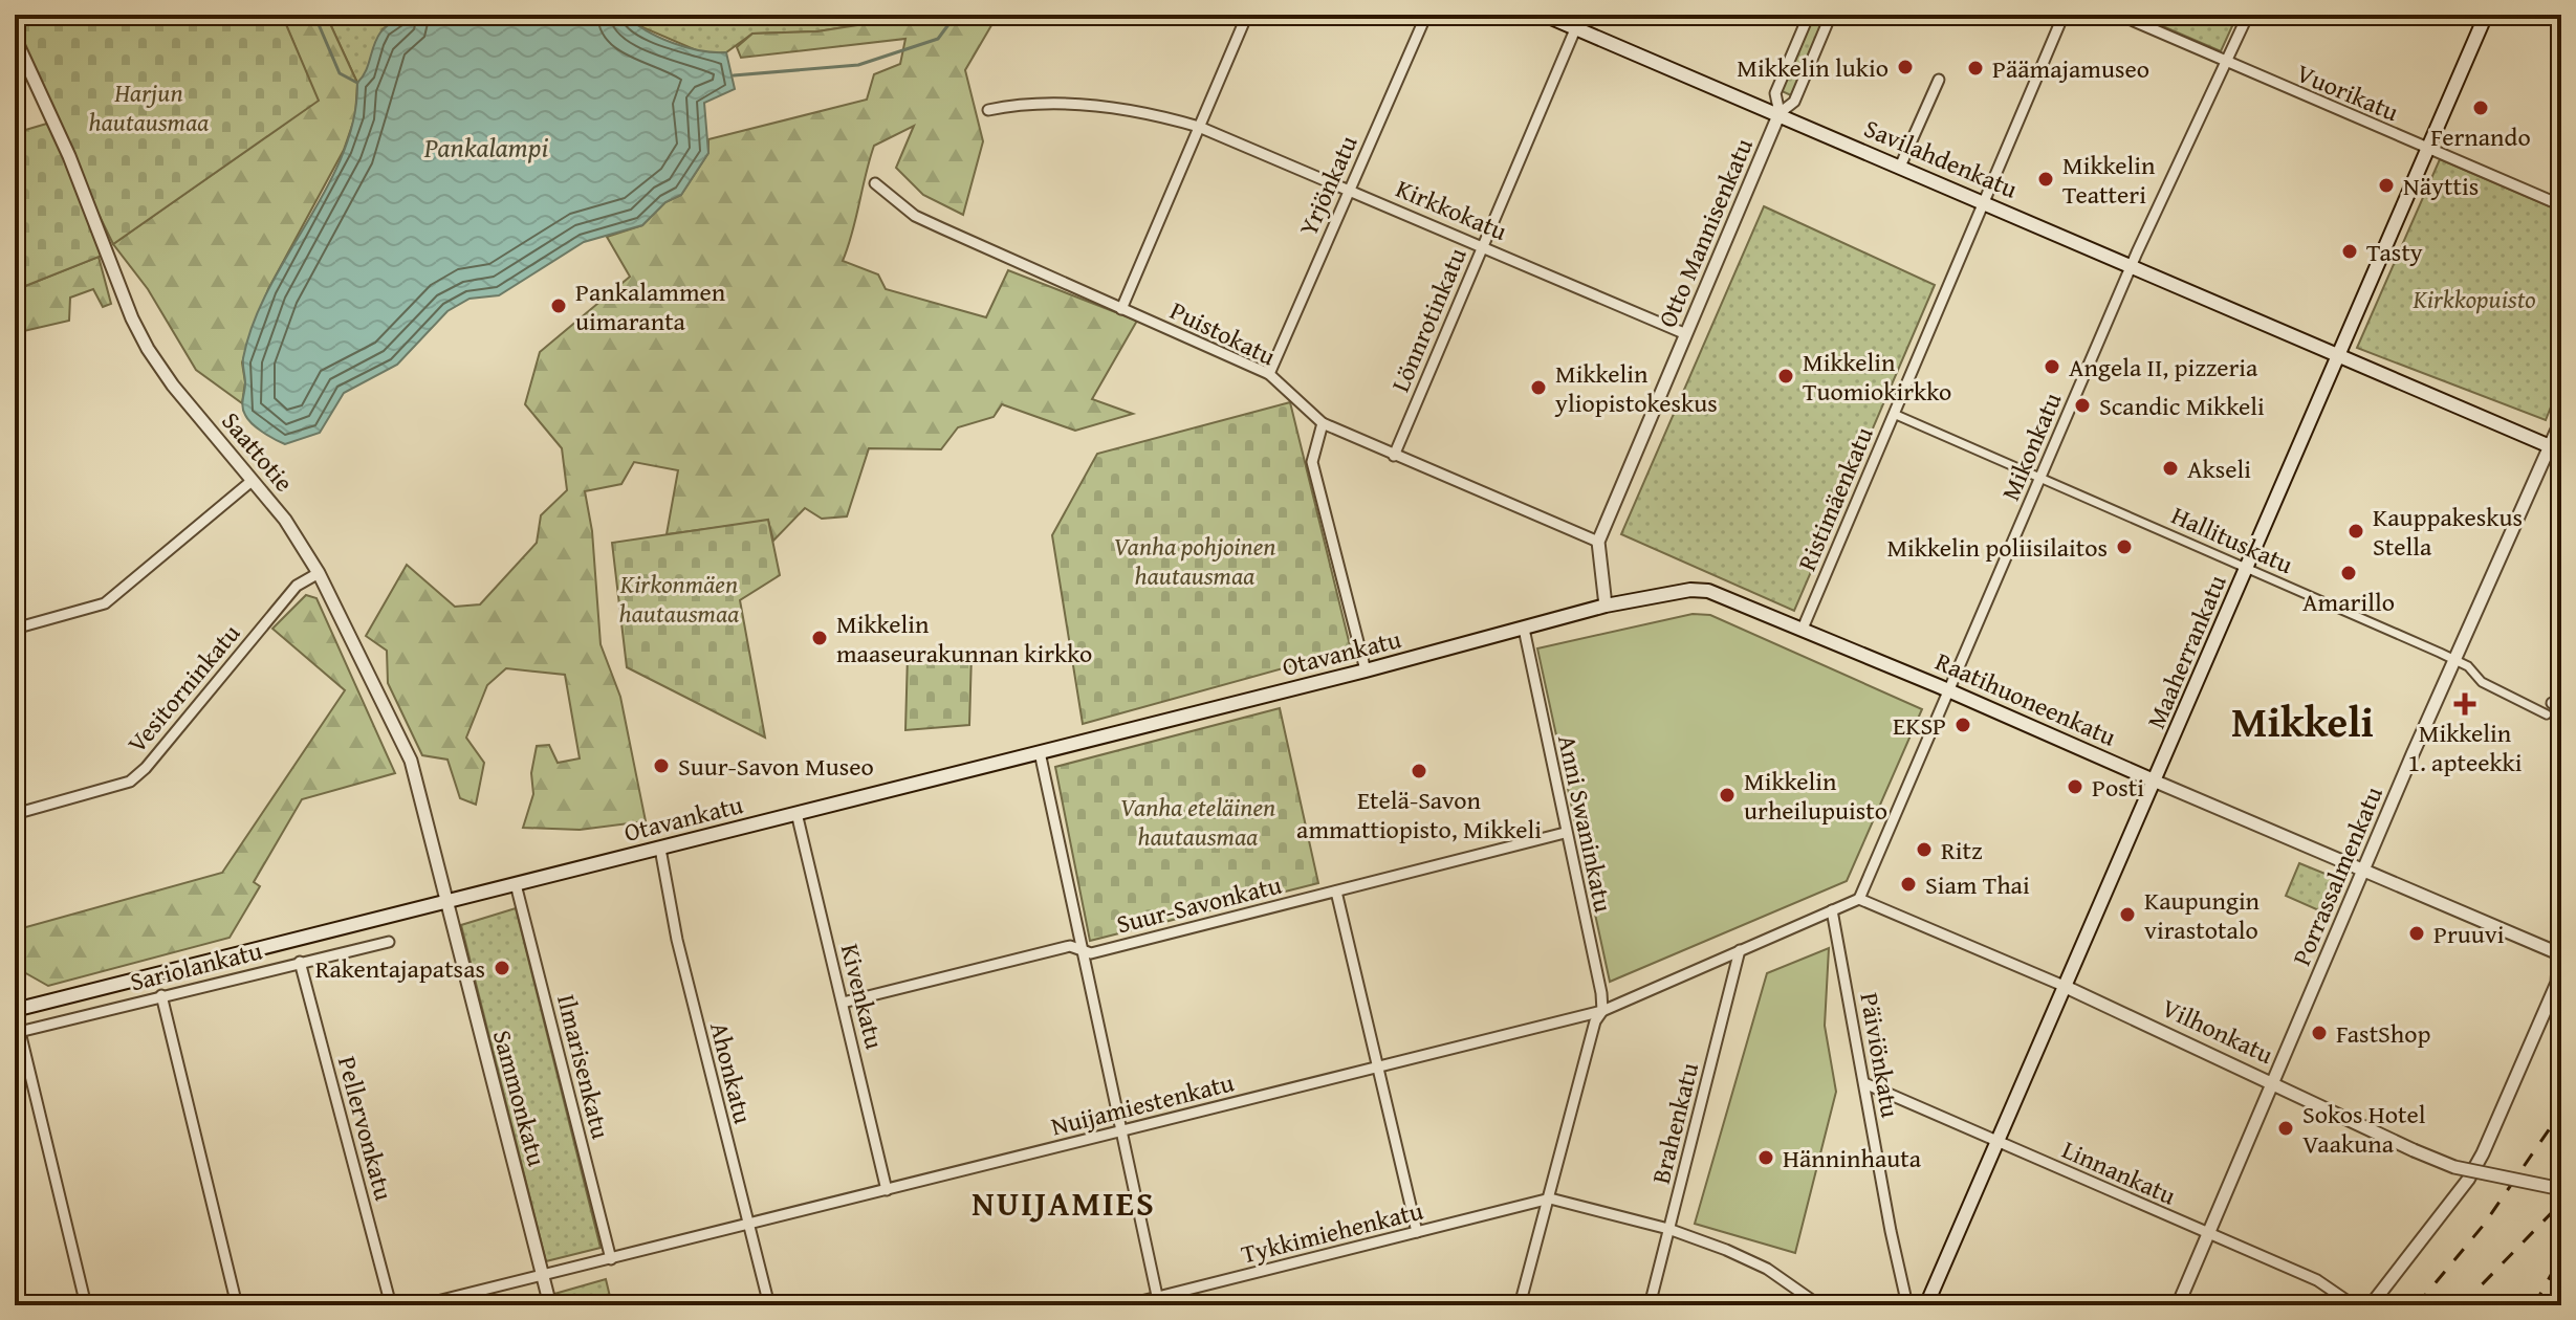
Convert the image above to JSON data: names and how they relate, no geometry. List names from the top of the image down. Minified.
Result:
{"streets":{"main road":["Savilahdenkatu","Maaherrankatu","Otavankatu","Raatihuoneenkatu"],"street":["Vuorikatu","Yrjönkatu","Kirkkokatu","Otto Mannisenkatu","Lönnrotinkatu","Puistokatu","Mikonkatu","Saattotie","Ristimäenkatu","Hallituskatu","Vesitorninkatu","Anni Swaninkatu","Porrassalmenkatu","Suur-Savonkatu","Sariolankatu","Kivenkatu","Vilhonkatu","Päiviönkatu","Ilmarisenkatu","Ahonkatu","Sammonkatu","Nuijamiestenkatu","Brahenkatu","Pellervonkatu","Linnankatu","Tykkimiehenkatu"]},"crossings":[["Vuorikatu","Mikonkatu"],["Vuorikatu","Maaherrankatu"],["Savilahdenkatu","Otto Mannisenkatu"],["Savilahdenkatu","Lönnrotinkatu"],["Savilahdenkatu","Mikonkatu"],["Savilahdenkatu","Ristimäenkatu"],["Savilahdenkatu","Maaherrankatu"],["Savilahdenkatu","Porrassalmenkatu"],["Yrjönkatu","Kirkkokatu"],["Yrjönkatu","Puistokatu"],["Kirkkokatu","Otto Mannisenkatu"],["Kirkkokatu","Lönnrotinkatu"],["Otto Mannisenkatu","Puistokatu"],["Otto Mannisenkatu","Otavankatu"],["Otto Mannisenkatu","Raatihuoneenkatu"],["Lönnrotinkatu","Puistokatu"],["Mikonkatu","Hallituskatu"],["Mikonkatu","Raatihuoneenkatu"],["Mikonkatu","Vilhonkatu"],["Mikonkatu","Nuijamiestenkatu"],["Saattotie","Otavankatu"],["Saattotie","Vesitorninkatu"],["Saattotie","Sammonkatu"],["Ristimäenkatu","Hallituskatu"],["Ristimäenkatu","Raatihuoneenkatu"],["Hallituskatu","Maaherrankatu"],["Hallituskatu","Porrassalmenkatu"],["Maaherrankatu","Raatihuoneenkatu"],["Maaherrankatu","Vilhonkatu"],["Maaherrankatu","Linnankatu"],["Otavankatu","Raatihuoneenkatu"],["Otavankatu","Anni Swaninkatu"],["Otavankatu","Kivenkatu"],["Otavankatu","Ilmarisenkatu"],["Otavankatu","Ahonkatu"],["Otavankatu","Sammonkatu"],["Raatihuoneenkatu","Porrassalmenkatu"],["Anni Swaninkatu","Suur-Savonkatu"],["Anni Swaninkatu","Nuijamiestenkatu"],["Porrassalmenkatu","Vilhonkatu"],["Porrassalmenkatu","Linnankatu"],["Suur-Savonkatu","Kivenkatu"],["Sariolankatu","Pellervonkatu"],["Kivenkatu","Nuijamiestenkatu"],["Vilhonkatu","Nuijamiestenkatu"],["Päiviönkatu","Nuijamiestenkatu"],["Päiviönkatu","Linnankatu"],["Ilmarisenkatu","Nuijamiestenkatu"],["Ahonkatu","Nuijamiestenkatu"],["Sammonkatu","Nuijamiestenkatu"],["Nuijamiestenkatu","Brahenkatu"]],"districts":["Mikkeli","NUIJAMIES"],"water":["Pankalampi"],"parks":["Harjun hautausmaa","Kirkkopuisto","Vanha pohjoinen hautausmaa","Kirkonmäen hautausmaa","Vanha eteläinen hautausmaa"],"places":{"other":["Mikkelin lukio","Päämajamuseo","Fernando","Mikkelin Teatteri","Näyttis","Tasty","Pankalammen uimaranta","Angela II, pizzeria","Mikkelin Tuomiokirkko","Mikkelin yliopistokeskus","Scandic Mikkeli","Akseli","Kauppakeskus Stella","Mikkelin poliisilaitos","Amarillo","Mikkelin maaseurakunnan kirkko","EKSP","Suur-Savon Museo","Etelä-Savon ammattiopisto, Mikkeli","Posti","Mikkelin urheilupuisto","Ritz","Siam Thai","Kaupungin virastotalo","Pruuvi","Rakentajapatsas","FastShop","Sokos Hotel Vaakuna","Hänninhauta"],"health":["Mikkelin 1. apteekki"]}}
